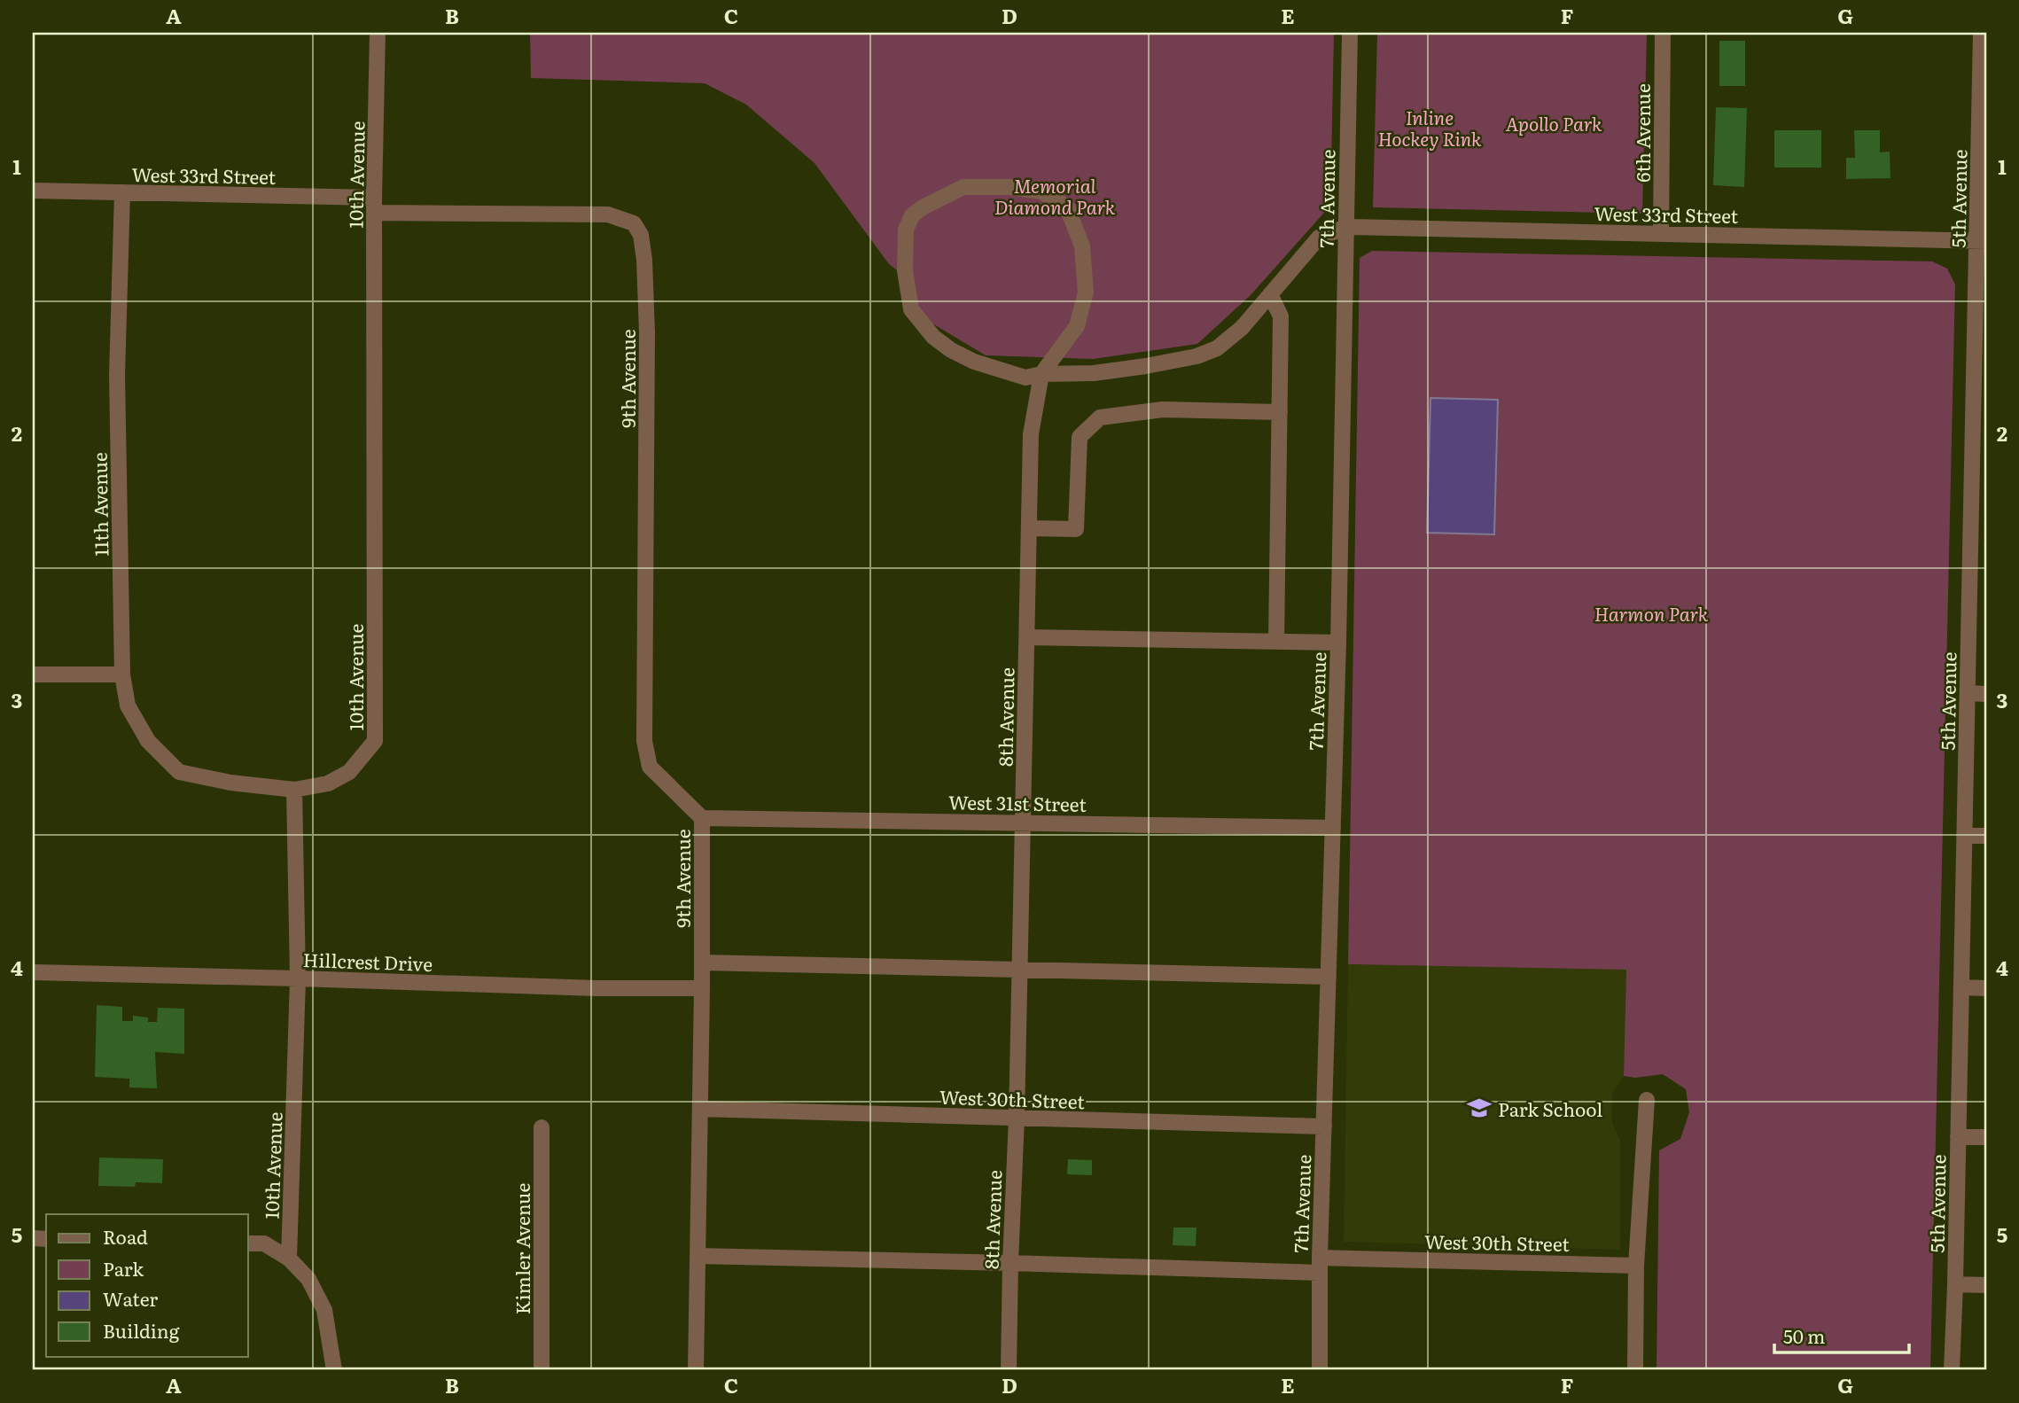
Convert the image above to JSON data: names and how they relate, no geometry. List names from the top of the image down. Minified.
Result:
{"streets":{"street":["6th Avenue","West 33rd Street","10th Avenue","7th Avenue","5th Avenue","9th Avenue","11th Avenue","8th Avenue","West 31st Street","Hillcrest Drive","West 30th Street","Kimler Avenue"]},"crossings":[["6th Avenue","West 33rd Street"],["West 33rd Street","10th Avenue"],["West 33rd Street","7th Avenue"],["West 33rd Street","5th Avenue"],["West 33rd Street","9th Avenue"],["West 33rd Street","11th Avenue"],["10th Avenue","11th Avenue"],["10th Avenue","Hillcrest Drive"],["7th Avenue","West 31st Street"],["7th Avenue","West 30th Street"],["9th Avenue","West 31st Street"],["9th Avenue","Hillcrest Drive"],["9th Avenue","West 30th Street"],["8th Avenue","West 31st Street"],["8th Avenue","West 30th Street"]],"parks":["Inline Hockey Rink","Apollo Park","Memorial Diamond Park","Harmon Park"],"places":{"school or university":["Park School"]},"legend":["Road","Park","Water","Building"],"scale_bar":"50 m","grid":{"columns":["A","B","C","D","E","F","G"],"rows":["1","2","3","4","5"]}}
